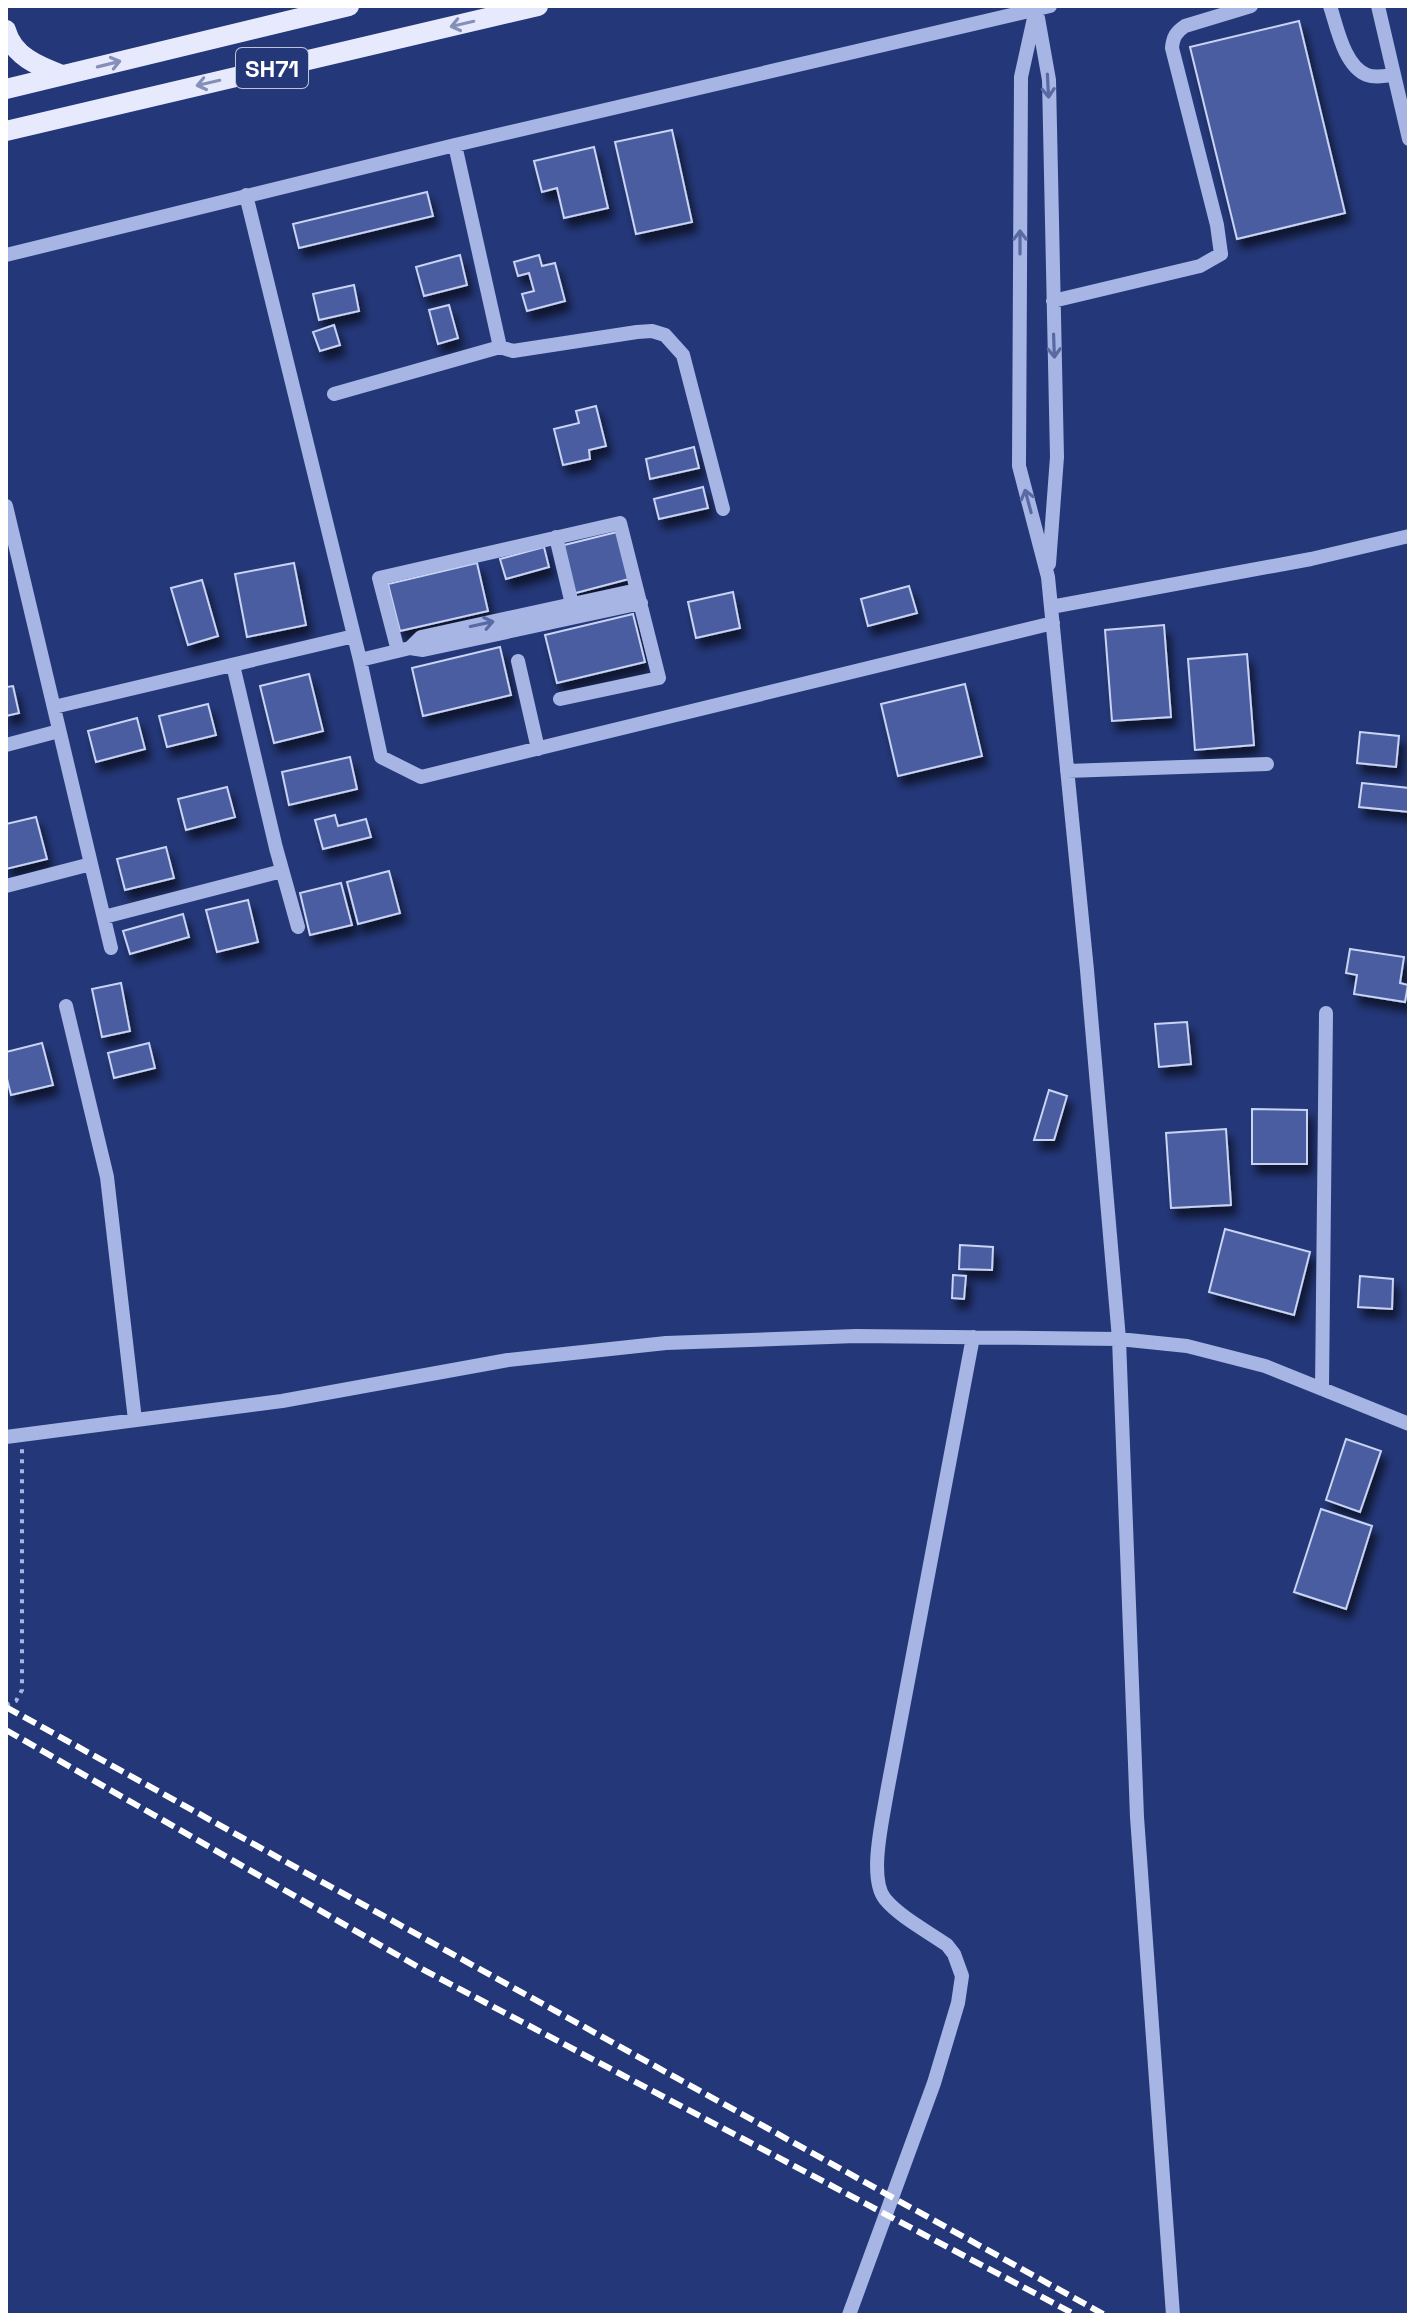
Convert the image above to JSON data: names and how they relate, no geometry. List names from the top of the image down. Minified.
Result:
{"streets":{"main road":["SH71"]}}
